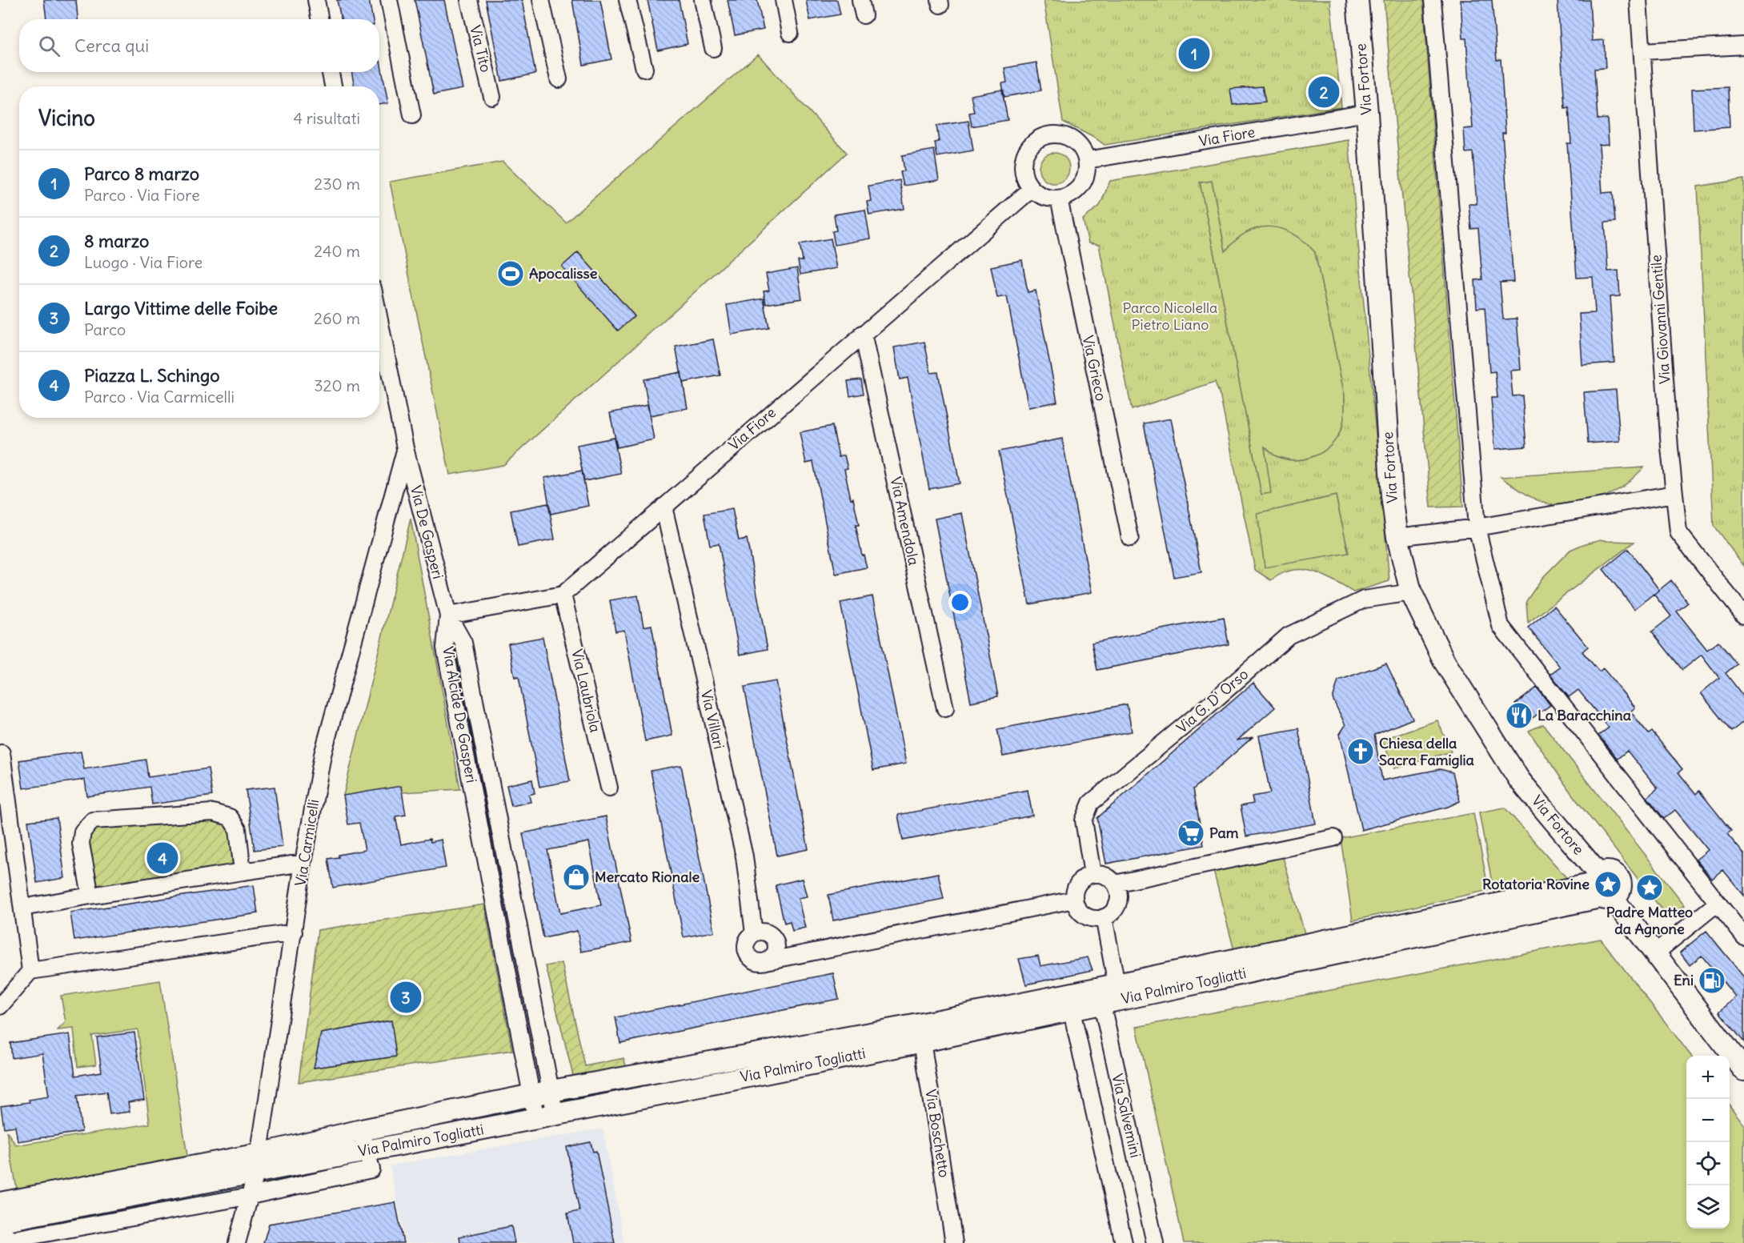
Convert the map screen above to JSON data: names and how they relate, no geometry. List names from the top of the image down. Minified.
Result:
{"streets":{"street":["Via Tito","Via Fortore","Via Fiore","Via Giovanni Gentile","Via Grieco","Via Amendola","Via De Gasperi","Via Laubriola","Via G. D' Orso","Via Alcide De Gasperi","Via Villari","Via Carmicelli","Via Palmiro Togliatti","Via Salvemini","Via Boschetto"]},"crossings":[["Via Fortore","Via Fiore"],["Via Fortore","Via G. D' Orso"],["Via Fortore","Via Palmiro Togliatti"],["Via Fiore","Via Grieco"],["Via Fiore","Via Amendola"],["Via Fiore","Via Laubriola"],["Via Fiore","Via Villari"],["Via De Gasperi","Via Alcide De Gasperi"],["Via De Gasperi","Via Carmicelli"],["Via G. D' Orso","Via Villari"],["Via Alcide De Gasperi","Via Palmiro Togliatti"],["Via Carmicelli","Via Palmiro Togliatti"],["Via Palmiro Togliatti","Via Salvemini"],["Via Palmiro Togliatti","Via Boschetto"]],"parks":["Parco Nicolella Pietro Liano"],"places":{"sports":["Apocalisse"],"restaurant":["La Baracchina"],"church":["Chiesa della Sacra Famiglia"],"supermarket":["Pam"],"shop":["Mercato Rionale"],"place":["Rotatoria Rovine","Padre Matteo da Agnone"],"fuel station":["Eni"]},"page":{"search":"Cerca qui","pins":["1","2","4","3"],"heading":["Vicino","4 risultati"],"list":[{"mark":"1","name":"Parco 8 marzo","note":"Parco · Via Fiore","value":"230 m"},{"mark":"2","name":"8 marzo","note":"Luogo · Via Fiore","value":"240 m"},{"mark":"3","name":"Largo Vittime delle Foibe","note":"Parco","value":"260 m"},{"mark":"4","name":"Piazza L. Schingo","note":"Parco · Via Carmicelli","value":"320 m"}],"map_buttons":["+","−"]}}
